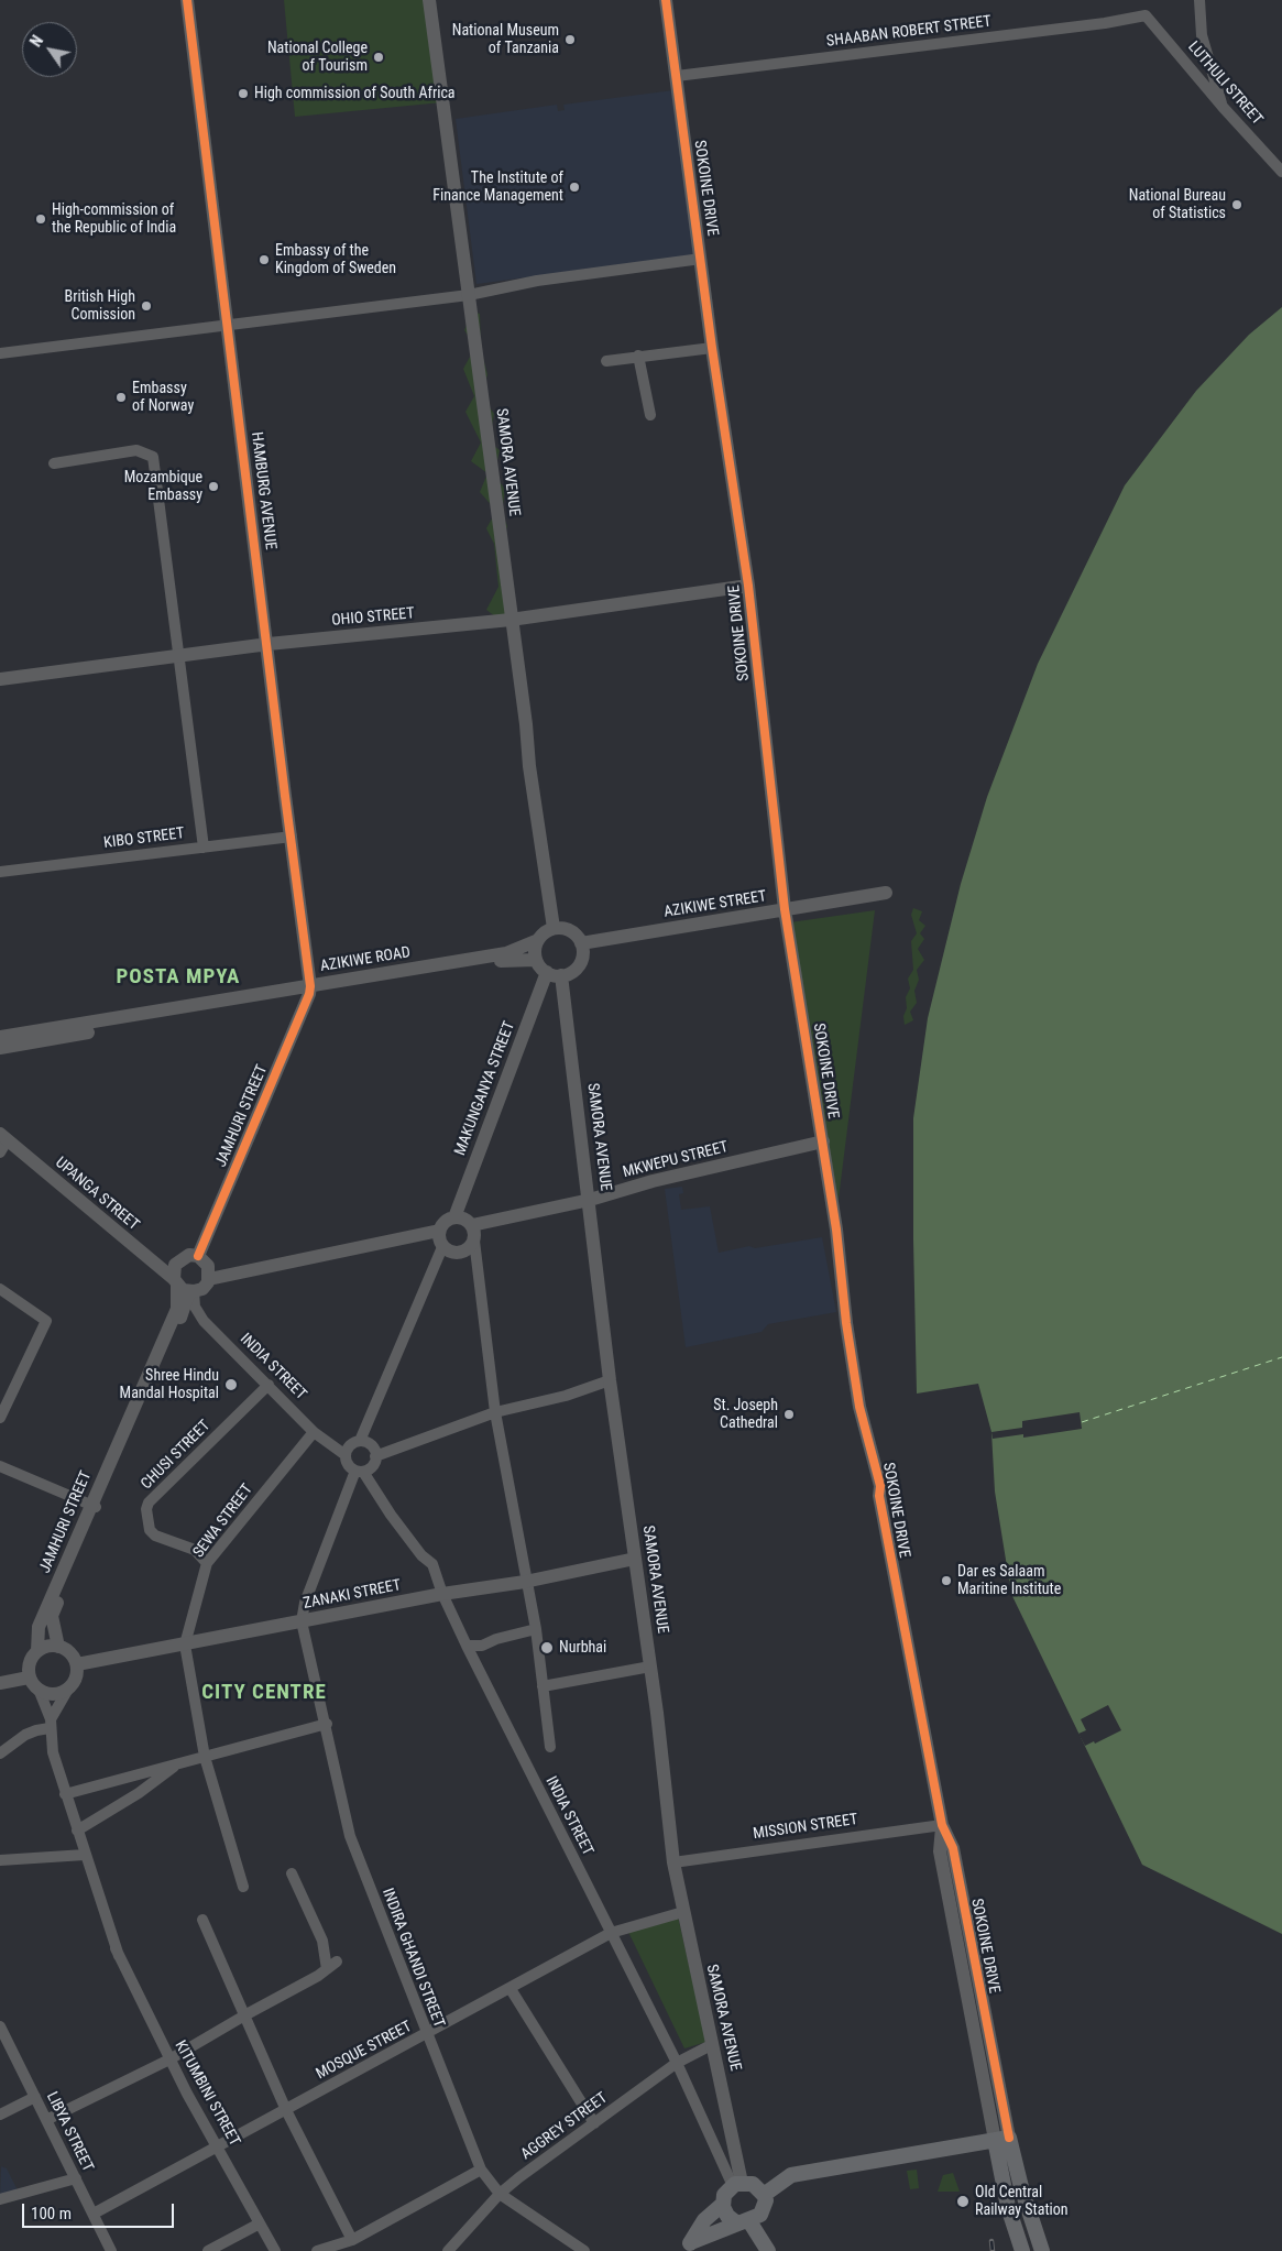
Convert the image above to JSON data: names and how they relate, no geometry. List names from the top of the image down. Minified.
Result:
{"streets":{"street":["SHAABAN ROBERT STREET","LUTHULI STREET","SOKOINE DRIVE","SAMORA AVENUE","HAMBURG AVENUE","OHIO STREET","KIBO STREET","AZIKIWE STREET","AZIKIWE ROAD","MAKUNGANYA STREET","JAMHURI STREET","MKWEPU STREET","UPANGA STREET","INDIA STREET","CHUSI STREET","SEWA STREET","ZANAKI STREET","MISSION STREET","INDIRA GHANDI STREET","MOSQUE STREET","KITUMBINI STREET","AGGREY STREET","LIBYA STREET"]},"crossings":[["SHAABAN ROBERT STREET","LUTHULI STREET"],["SHAABAN ROBERT STREET","SOKOINE DRIVE"],["SOKOINE DRIVE","OHIO STREET"],["SOKOINE DRIVE","AZIKIWE STREET"],["SOKOINE DRIVE","MKWEPU STREET"],["SOKOINE DRIVE","MISSION STREET"],["SAMORA AVENUE","OHIO STREET"],["SAMORA AVENUE","AZIKIWE STREET"],["SAMORA AVENUE","AZIKIWE ROAD"],["SAMORA AVENUE","MAKUNGANYA STREET"],["SAMORA AVENUE","MKWEPU STREET"],["SAMORA AVENUE","INDIA STREET"],["SAMORA AVENUE","ZANAKI STREET"],["SAMORA AVENUE","MISSION STREET"],["SAMORA AVENUE","MOSQUE STREET"],["SAMORA AVENUE","AGGREY STREET"],["HAMBURG AVENUE","OHIO STREET"],["HAMBURG AVENUE","KIBO STREET"],["HAMBURG AVENUE","AZIKIWE ROAD"],["HAMBURG AVENUE","JAMHURI STREET"],["AZIKIWE STREET","AZIKIWE ROAD"],["AZIKIWE STREET","MAKUNGANYA STREET"],["AZIKIWE ROAD","MAKUNGANYA STREET"],["AZIKIWE ROAD","JAMHURI STREET"],["MAKUNGANYA STREET","MKWEPU STREET"],["JAMHURI STREET","UPANGA STREET"],["JAMHURI STREET","INDIA STREET"],["JAMHURI STREET","ZANAKI STREET"],["UPANGA STREET","INDIA STREET"],["INDIA STREET","CHUSI STREET"],["INDIA STREET","SEWA STREET"],["INDIA STREET","ZANAKI STREET"],["INDIA STREET","MOSQUE STREET"],["INDIA STREET","AGGREY STREET"],["CHUSI STREET","SEWA STREET"],["SEWA STREET","ZANAKI STREET"],["ZANAKI STREET","INDIRA GHANDI STREET"],["INDIRA GHANDI STREET","MOSQUE STREET"],["INDIRA GHANDI STREET","AGGREY STREET"],["MOSQUE STREET","KITUMBINI STREET"],["MOSQUE STREET","LIBYA STREET"]],"districts":["POSTA MPYA","CITY CENTRE"],"places":["National Museum of Tanzania","National College of Tourism","High commission of South Africa","The Institute of Finance Management","National Bureau of Statistics","High-commission of the Republic of India","Embassy of the Kingdom of Sweden","British High Comission","Embassy of Norway","Mozambique Embassy","Shree Hindu Mandal Hospital","St. Joseph Cathedral","Dar es Salaam Maritine Institute","Nurbhai","Old Central Railway Station"],"scale_bar":"100 m","north":"top left"}
